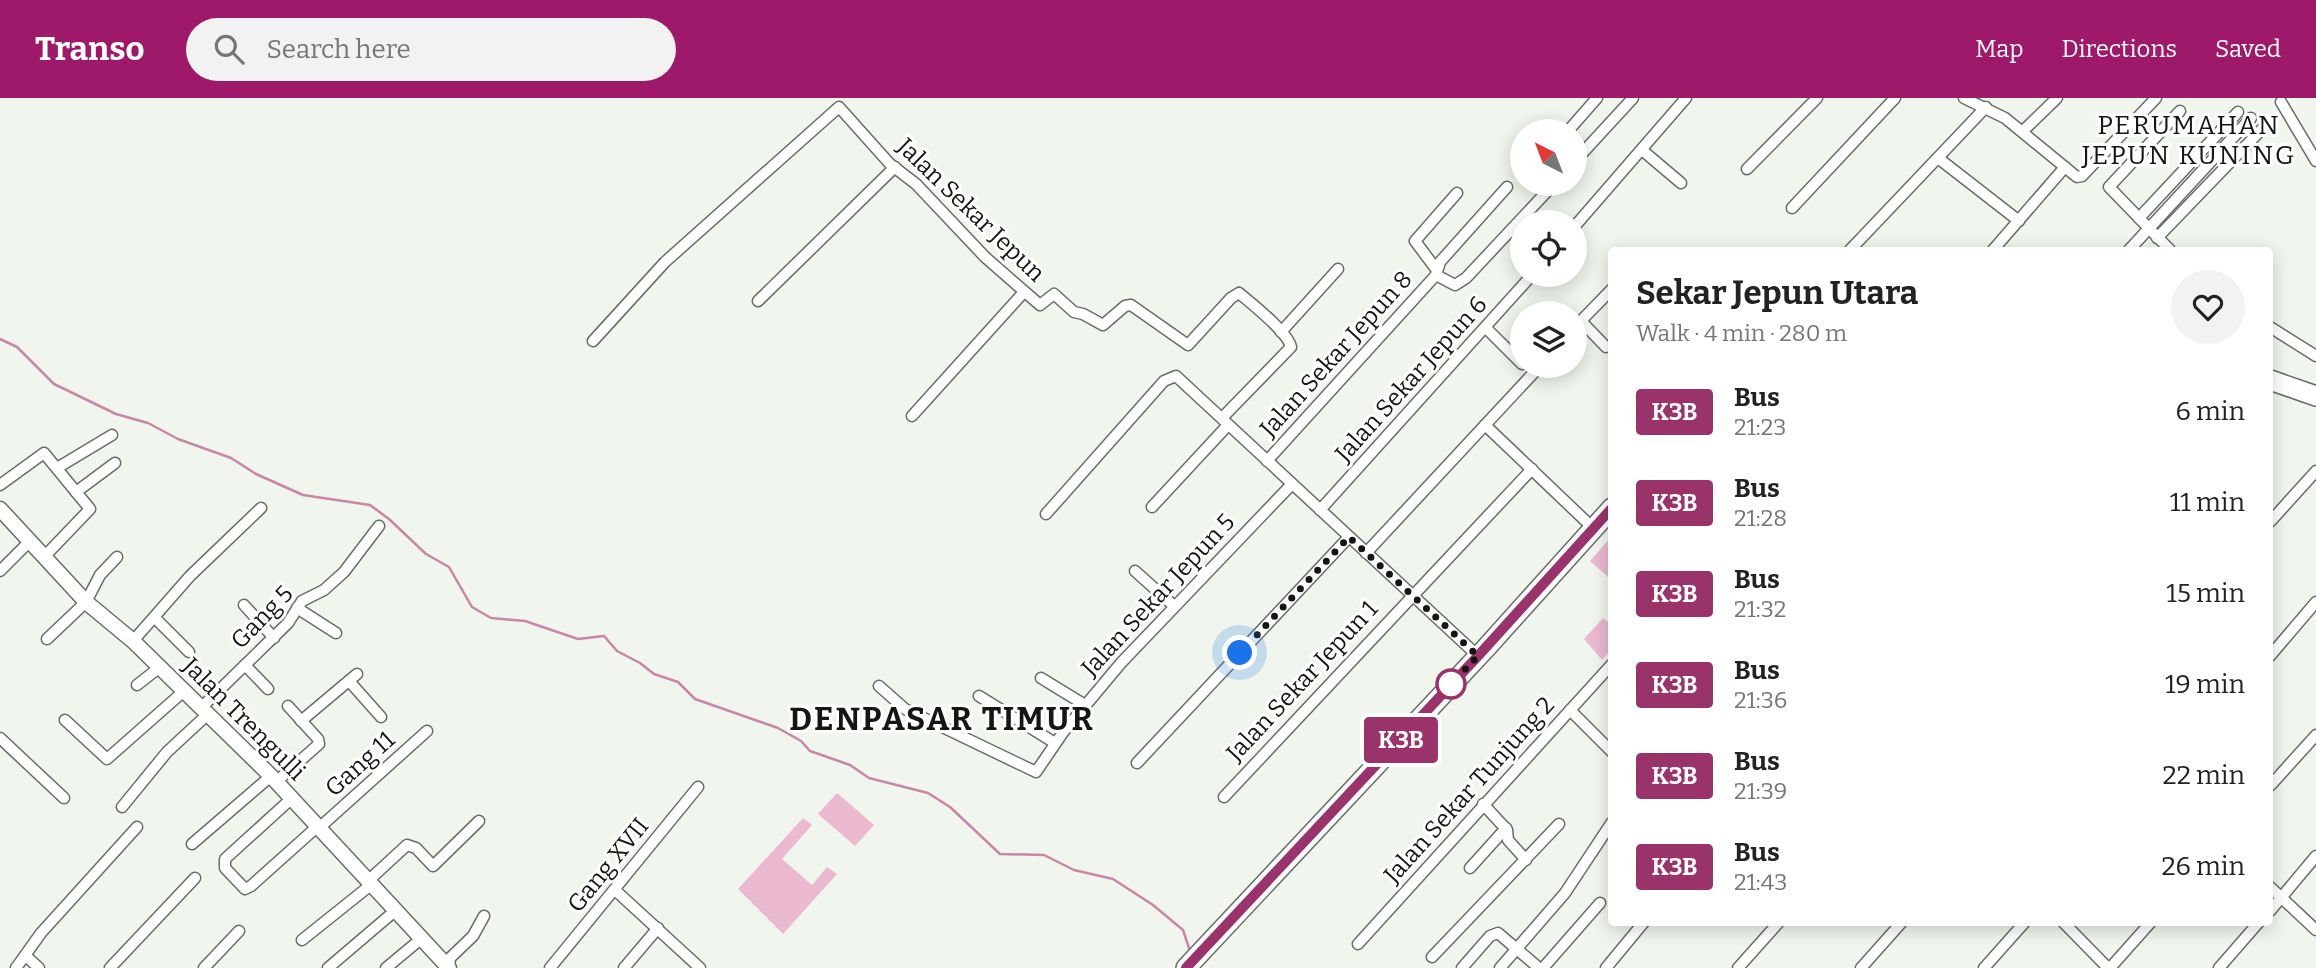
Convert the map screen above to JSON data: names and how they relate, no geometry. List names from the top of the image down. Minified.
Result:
{"streets":{"main road":["Jalan Trengulli"],"street":["Jalan Sekar Jepun","Jalan Sekar Jepun 8","Jalan Sekar Jepun 6","Jalan Sekar Jepun 5","Gang 5","Jalan Sekar Jepun 1","Gang 11","Jalan Sekar Tunjung 2","Gang XVII"]},"crossings":[["Gang 5","Jalan Trengulli"],["Jalan Trengulli","Gang 11"]],"districts":["PERUMAHAN JEPUN KUNING","DENPASAR TIMUR"],"lines":["bus line K3B"],"north":"top left","page":{"header":"Transo","search":"Search here","nav":["Map","Directions","Saved"],"on_map":"K3B","heading":["Sekar Jepun Utara","Walk · 4 min · 280 m"],"list":[{"mark":"K3B","name":"Bus","note":"21:23","value":"6 min"},{"mark":"K3B","name":"Bus","note":"21:28","value":"11 min"},{"mark":"K3B","name":"Bus","note":"21:32","value":"15 min"},{"mark":"K3B","name":"Bus","note":"21:36","value":"19 min"},{"mark":"K3B","name":"Bus","note":"21:39","value":"22 min"},{"mark":"K3B","name":"Bus","note":"21:43","value":"26 min"}]}}
